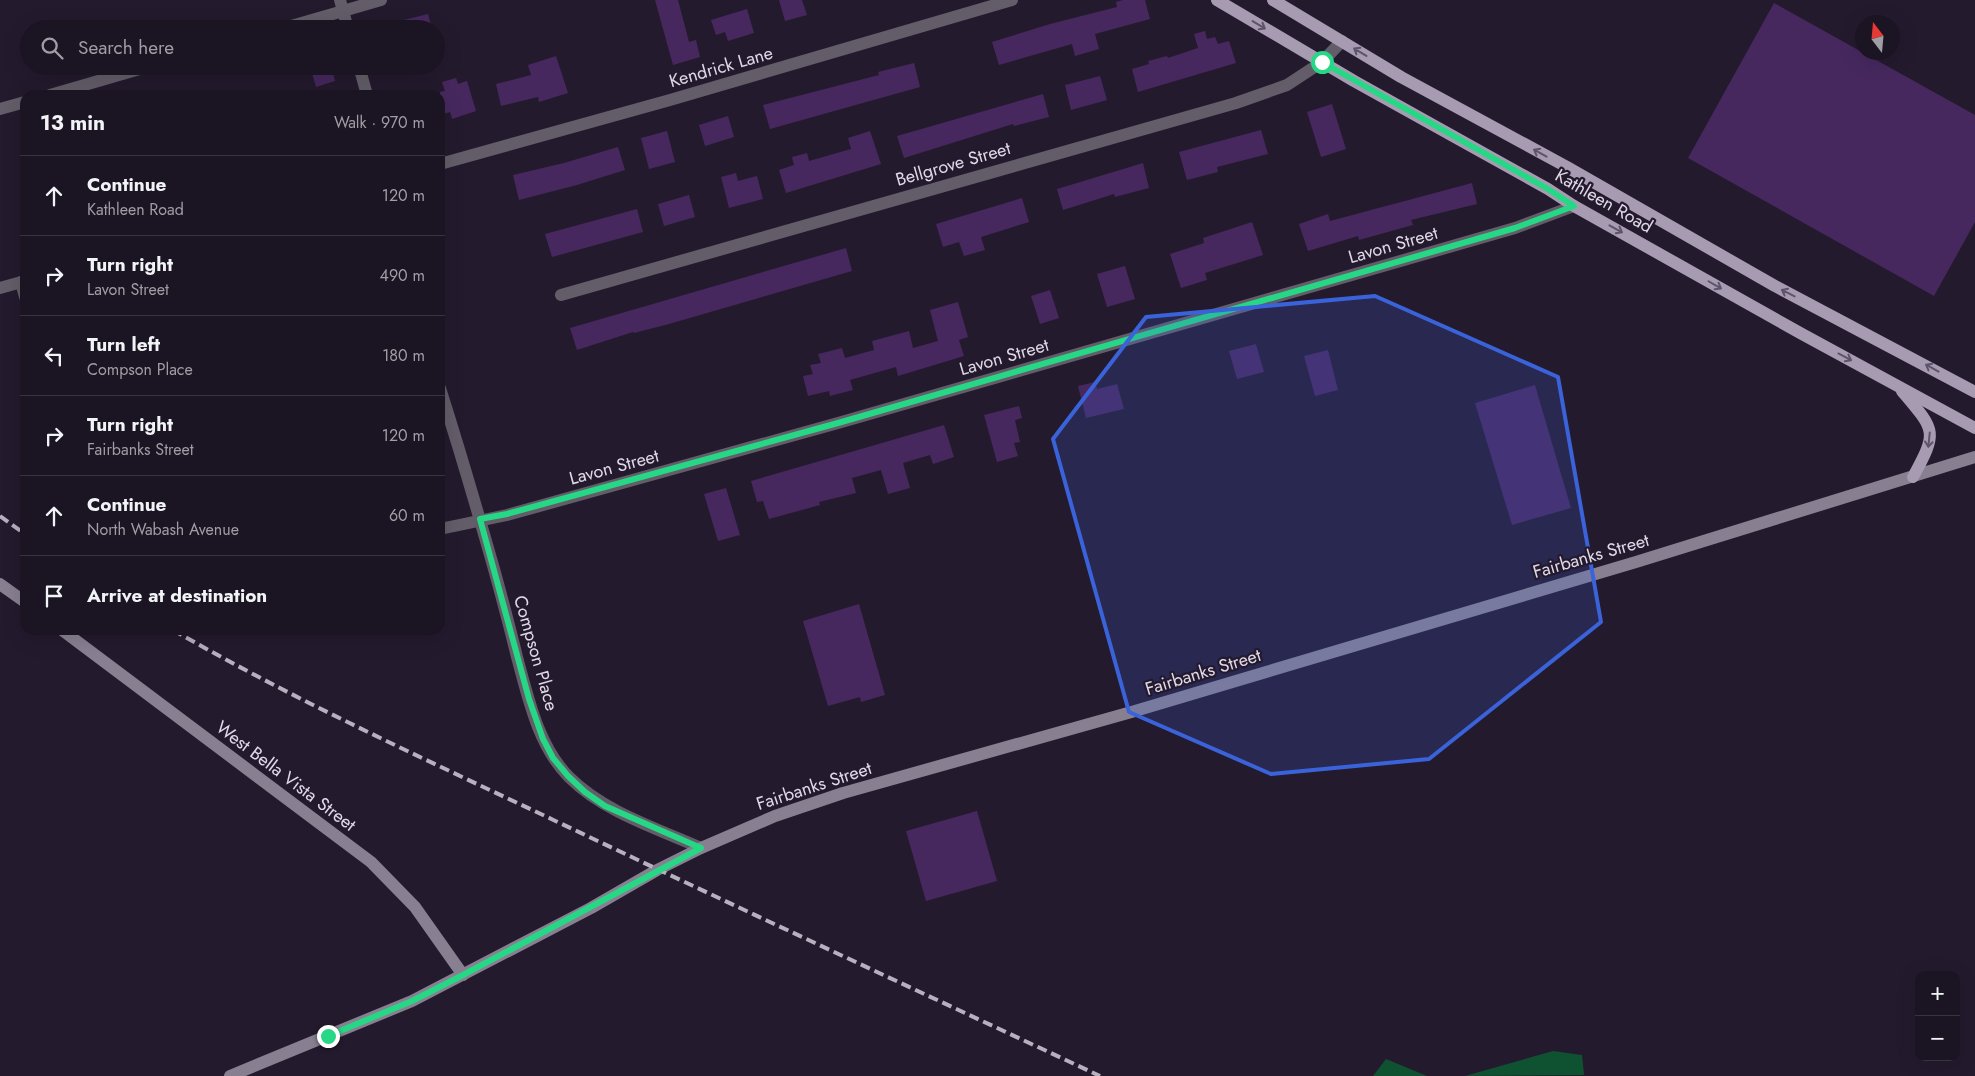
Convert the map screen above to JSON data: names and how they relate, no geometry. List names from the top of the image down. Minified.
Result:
{"streets":{"main road":["Kathleen Road"],"street":["Kendrick Lane","Bellgrove Street","Lavon Street","Fairbanks Street","Compson Place","West Bella Vista Street"]},"crossings":[["Bellgrove Street","Kathleen Road"],["Kathleen Road","Lavon Street"],["Lavon Street","Compson Place"],["Fairbanks Street","Compson Place"],["Fairbanks Street","West Bella Vista Street"]],"north":"top","page":{"search":"Search here","heading":["13 min","Walk · 970 m"],"list":[["Continue","Kathleen Road","120 m"],["Turn right","Lavon Street","490 m"],["Turn left","Compson Place","180 m"],["Turn right","Fairbanks Street","120 m"],["Continue","North Wabash Avenue","60 m"],"Arrive at destination"],"map_buttons":["+","−"]}}
